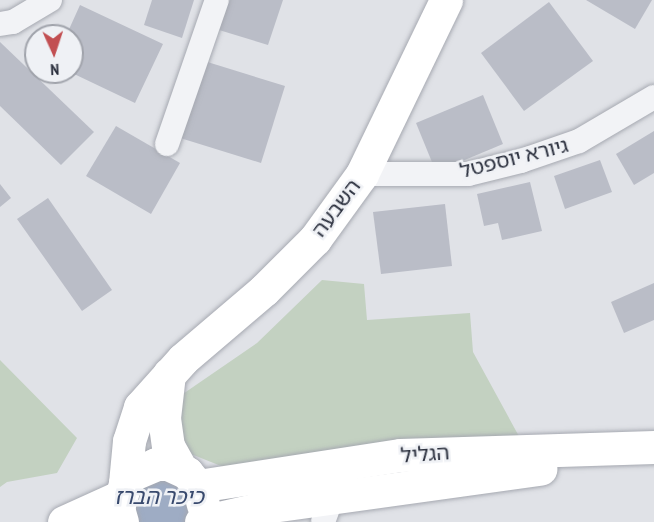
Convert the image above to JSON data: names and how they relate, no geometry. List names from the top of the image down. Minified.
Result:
{"streets":{"main road":["השבעה","הגליל"],"street":["גיורא יוספטל"]},"crossings":[["גיורא יוספטל","השבעה"],["השבעה","הגליל"]],"water":["כיכר הברז"],"north":"bottom"}
